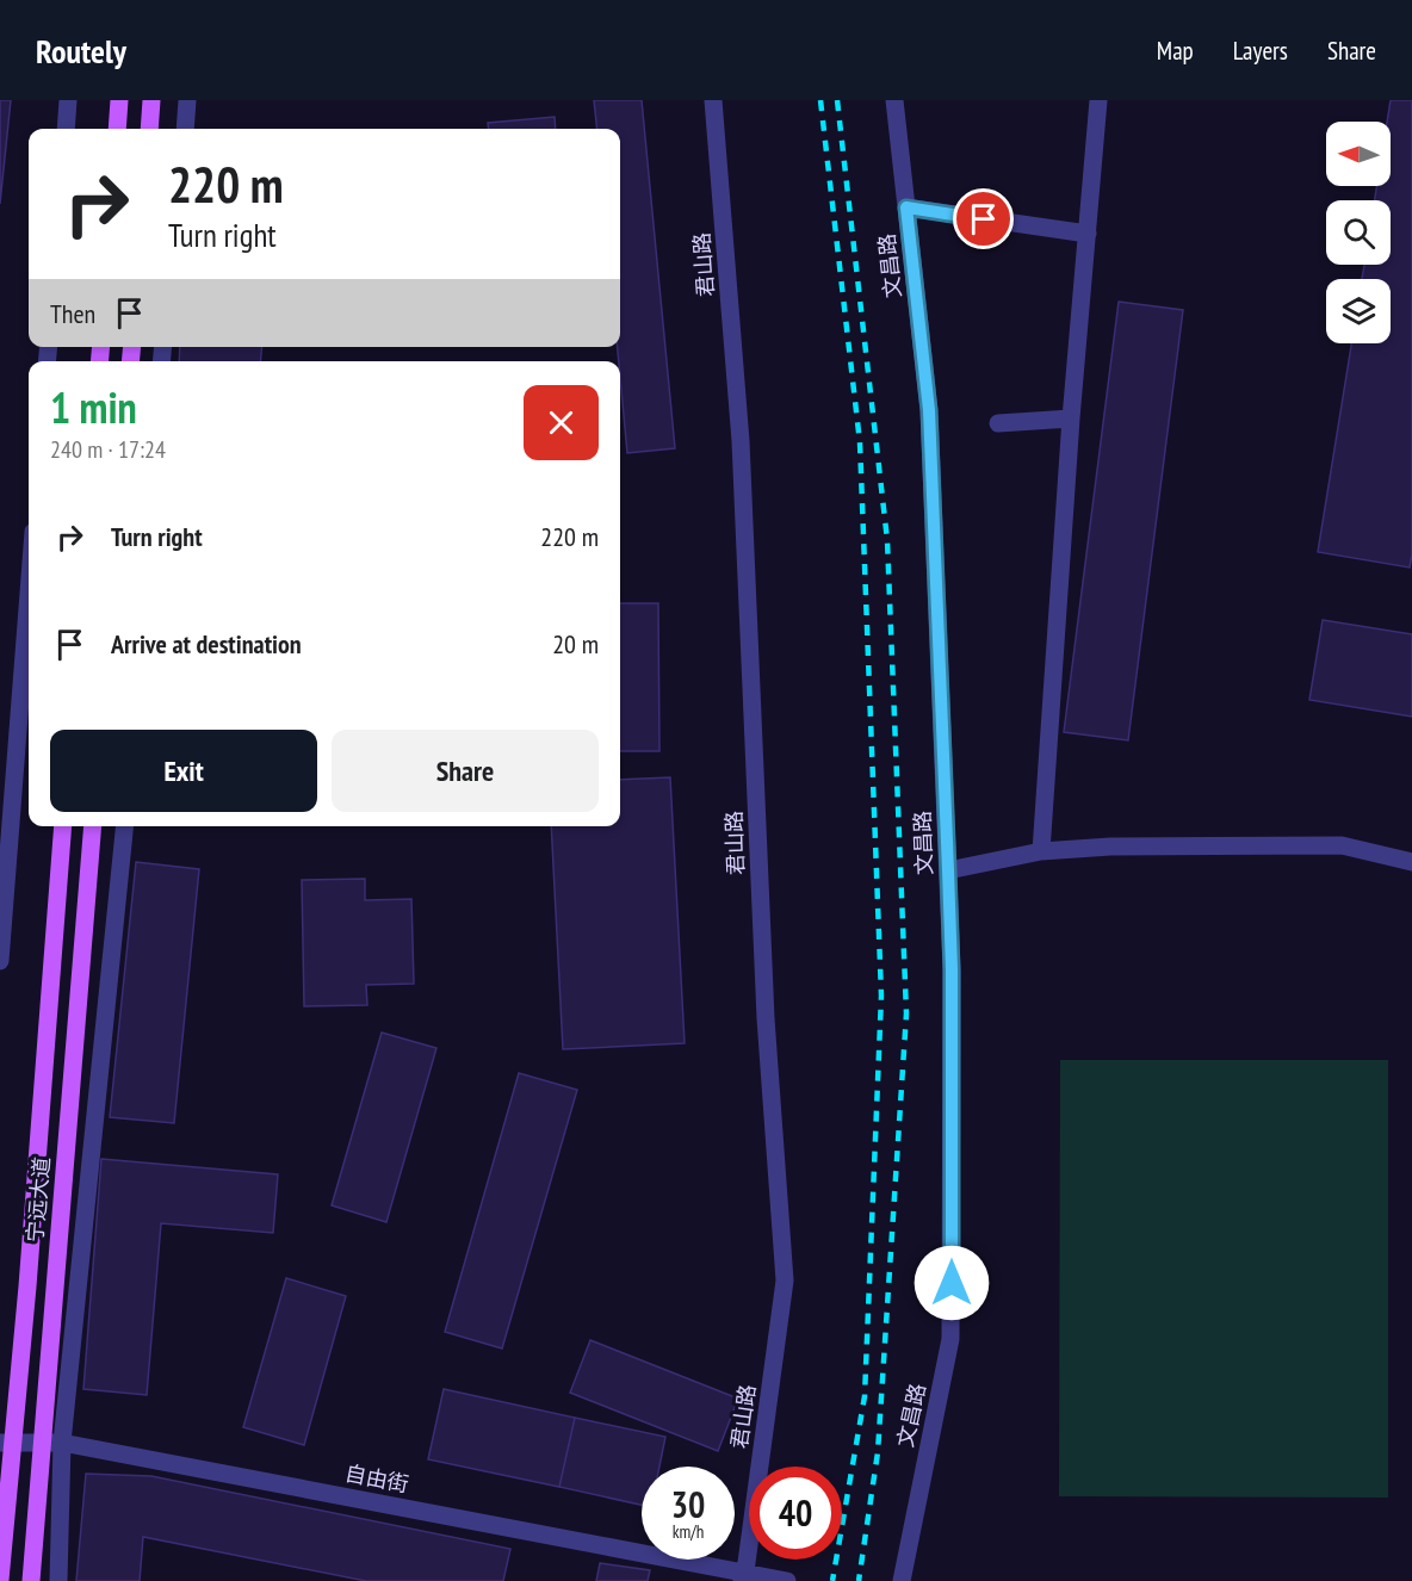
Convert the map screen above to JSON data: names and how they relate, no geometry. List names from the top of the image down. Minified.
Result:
{"streets":{"main road":["宁远大道"],"street":["君山路","文昌路","自由街"]},"crossings":[["君山路","自由街"],["宁远大道","自由街"]],"north":"left","page":{"header":"Routely","nav":["Map","Layers","Share"],"turn":["220 m","Turn right"],"then":"Then","heading":["1 min","240 m · 17:24"],"list":[{"name":"Turn right","value":"220 m"},{"name":"Arrive at destination","value":"20 m"}],"buttons":["Exit","Share"],"speed":"30 km/h","limit":"40"}}
